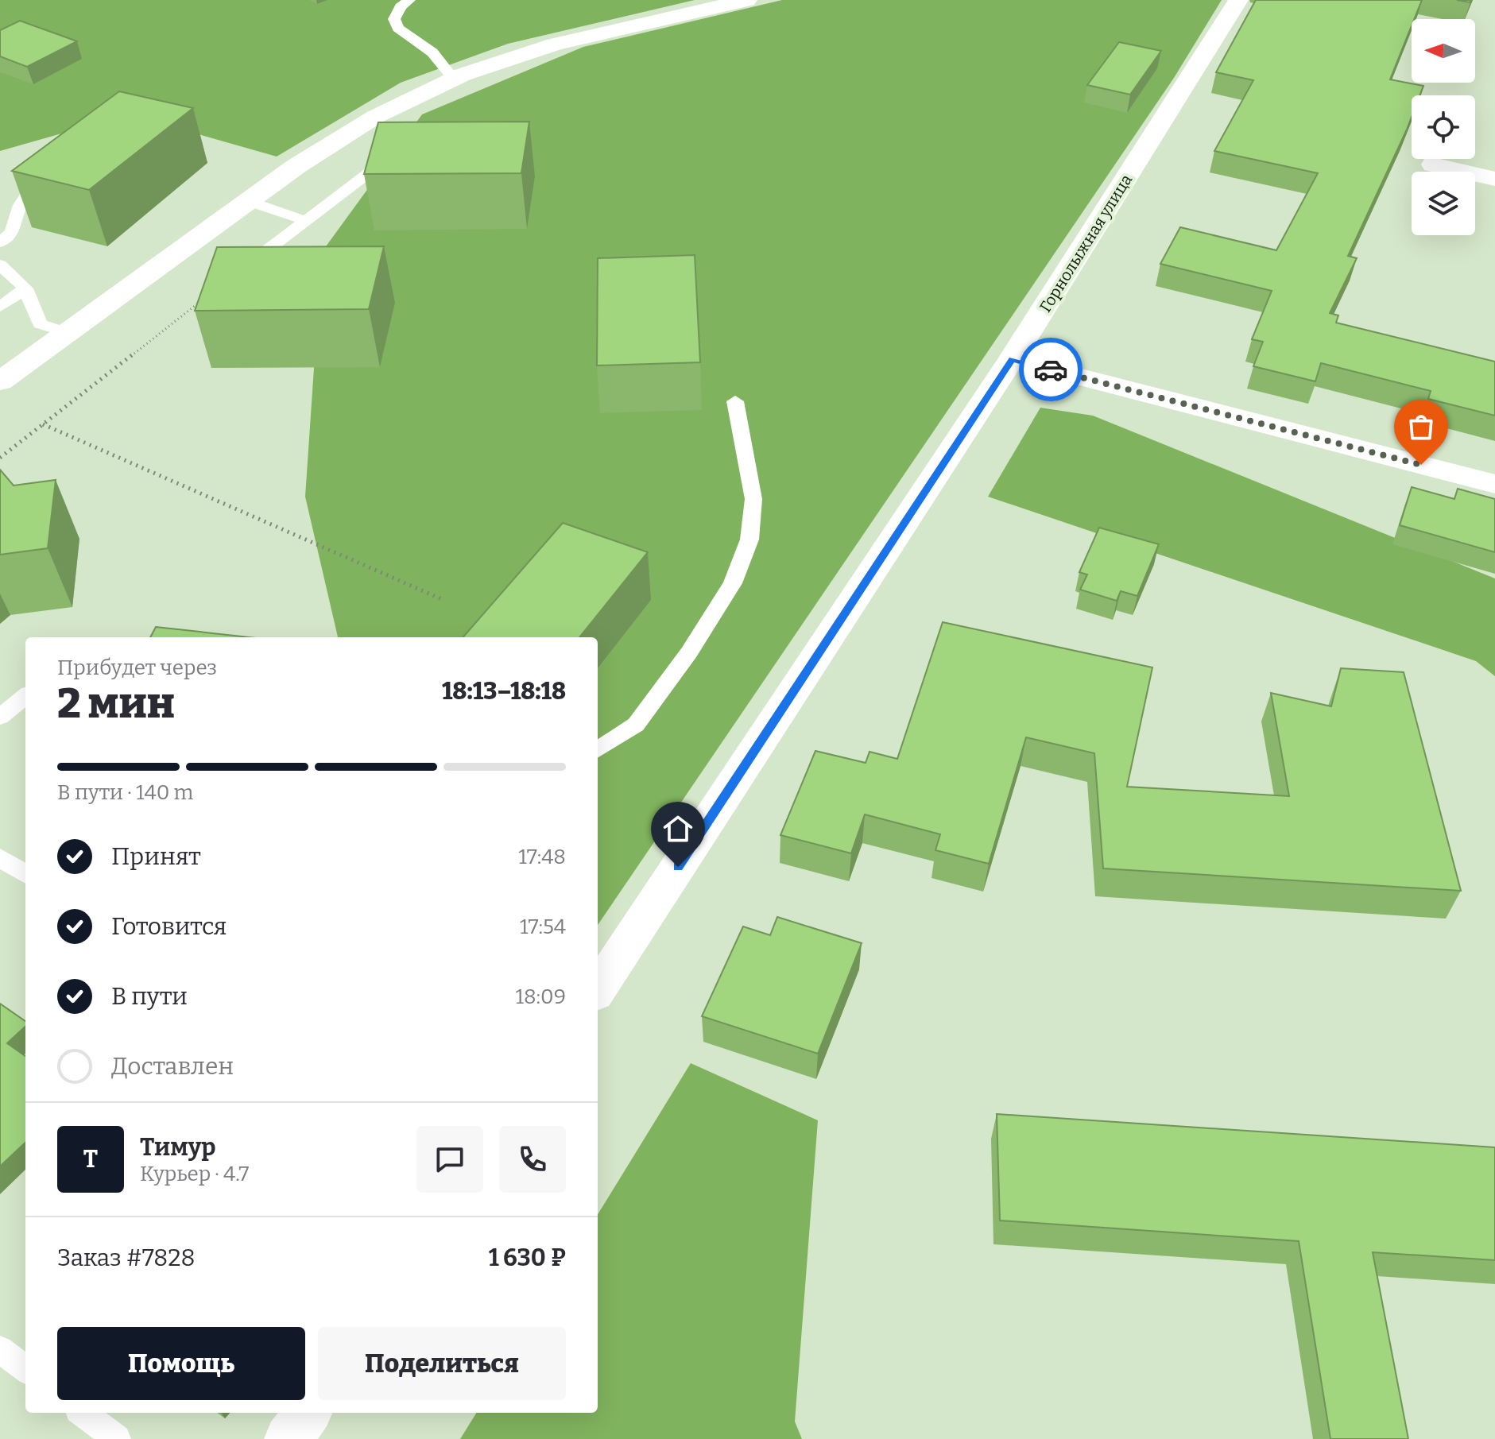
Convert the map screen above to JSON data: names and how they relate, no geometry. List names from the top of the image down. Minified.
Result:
{"streets":{"street":["Горнолыжная улица"]},"north":"left","page":{"heading":["2 мин","Прибудет через","18:13–18:18"],"panel":["Тимур","Курьер · 4.7","Заказ #7828","1 630 ₽"],"bar":"В пути · 140 m","list":[["Принят","17:48"],["Готовится","17:54"],["В пути","18:09"],"Доставлен"],"round":"Т","buttons":["Помощь","Поделиться"]}}
